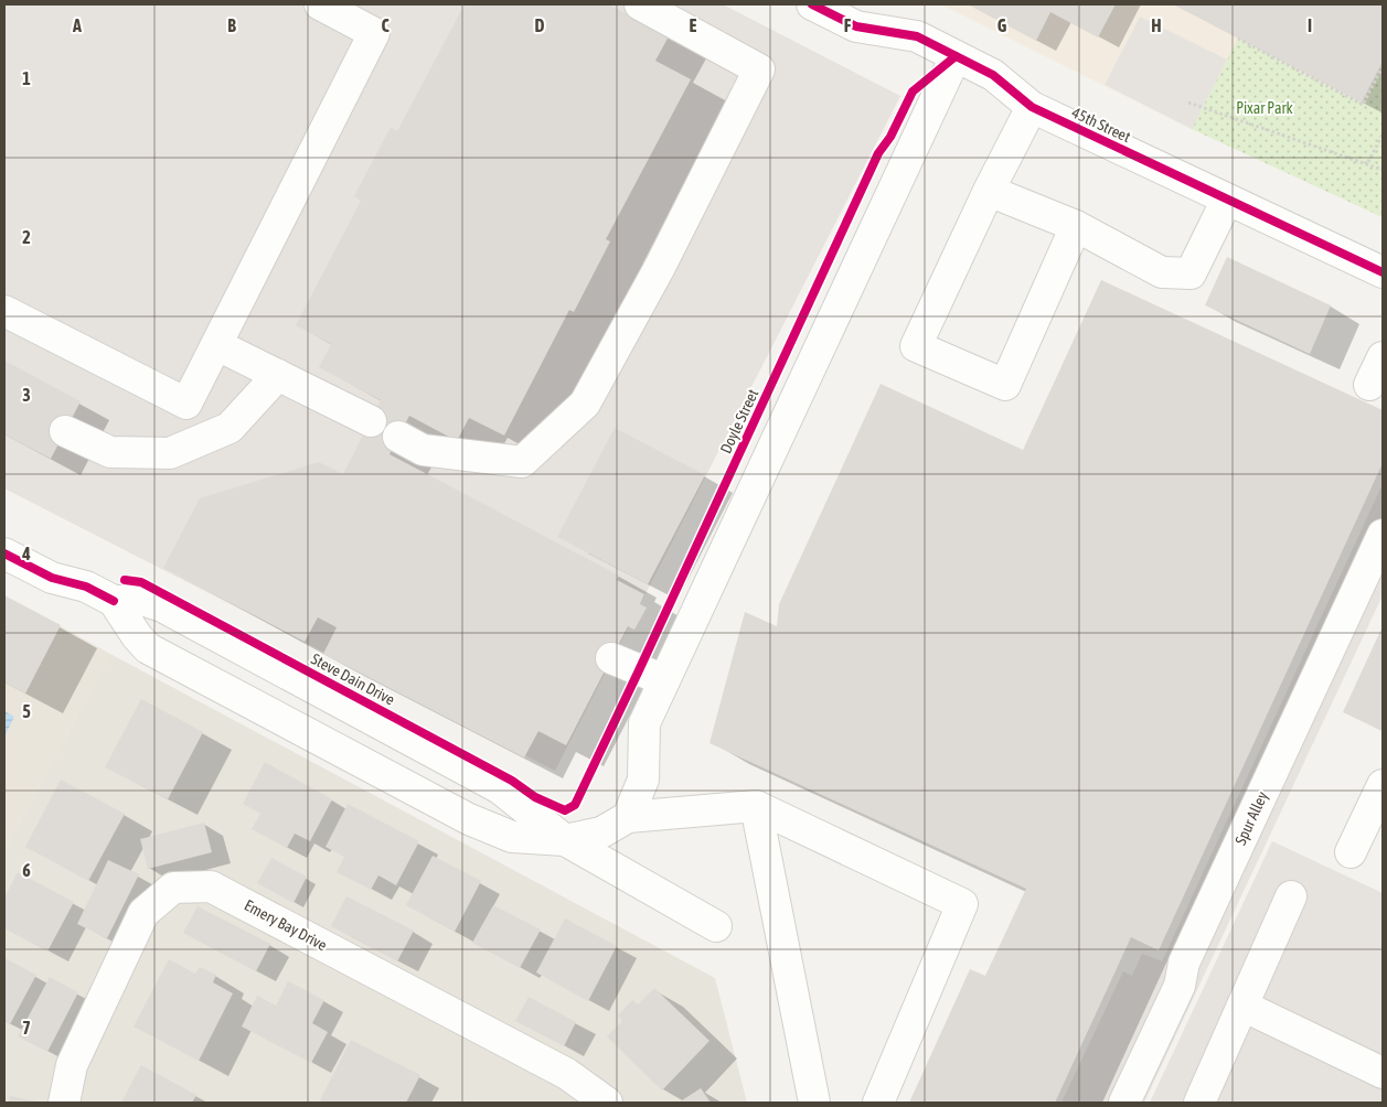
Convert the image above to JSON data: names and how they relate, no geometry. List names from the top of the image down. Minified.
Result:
{"streets":{"street":["45th Street","Steve Dain Drive","Spur Alley","Emery Bay Drive"],"cycle path":["Doyle Street"]},"parks":["Pixar Park"],"grid":{"columns":["A","B","C","D","E","F","G","H","I"],"rows":["1","2","3","4","5","6","7"]}}
